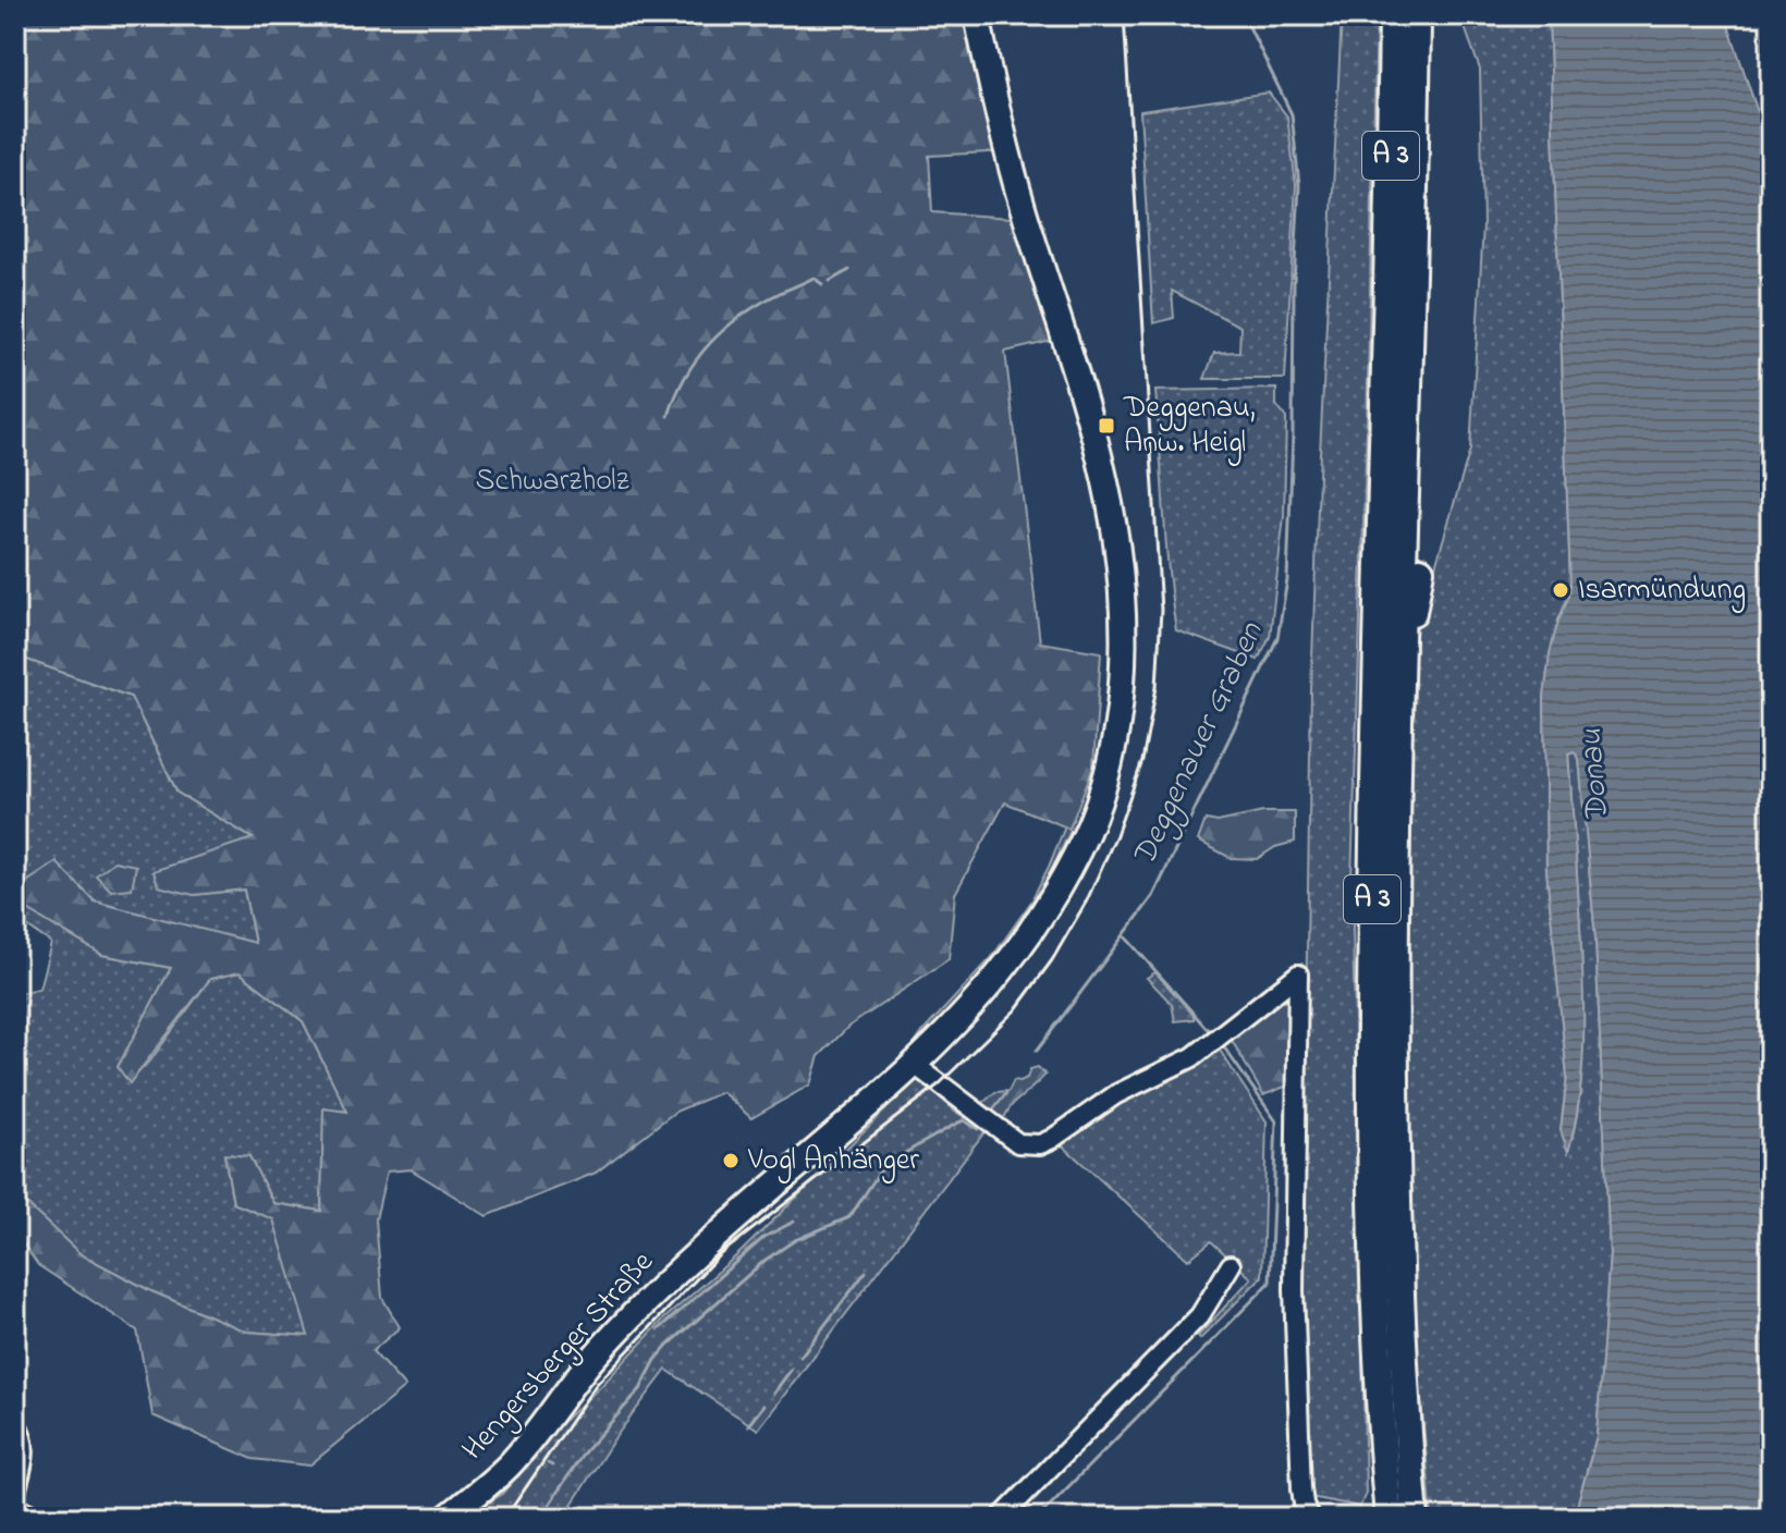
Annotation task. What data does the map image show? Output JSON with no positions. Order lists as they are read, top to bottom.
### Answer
{
  "streets": {
    "highway": ["A 3"],
    "main road": ["Hengersberger Straße"]
  },
  "water": ["Deggenauer Graben", "Donau"],
  "parks": ["Schwarzholz"],
  "places": {
    "transit": ["Deggenau, Anw. Heigl"],
    "other": ["Isarmündung", "Vogl Anhänger"]
  }
}
